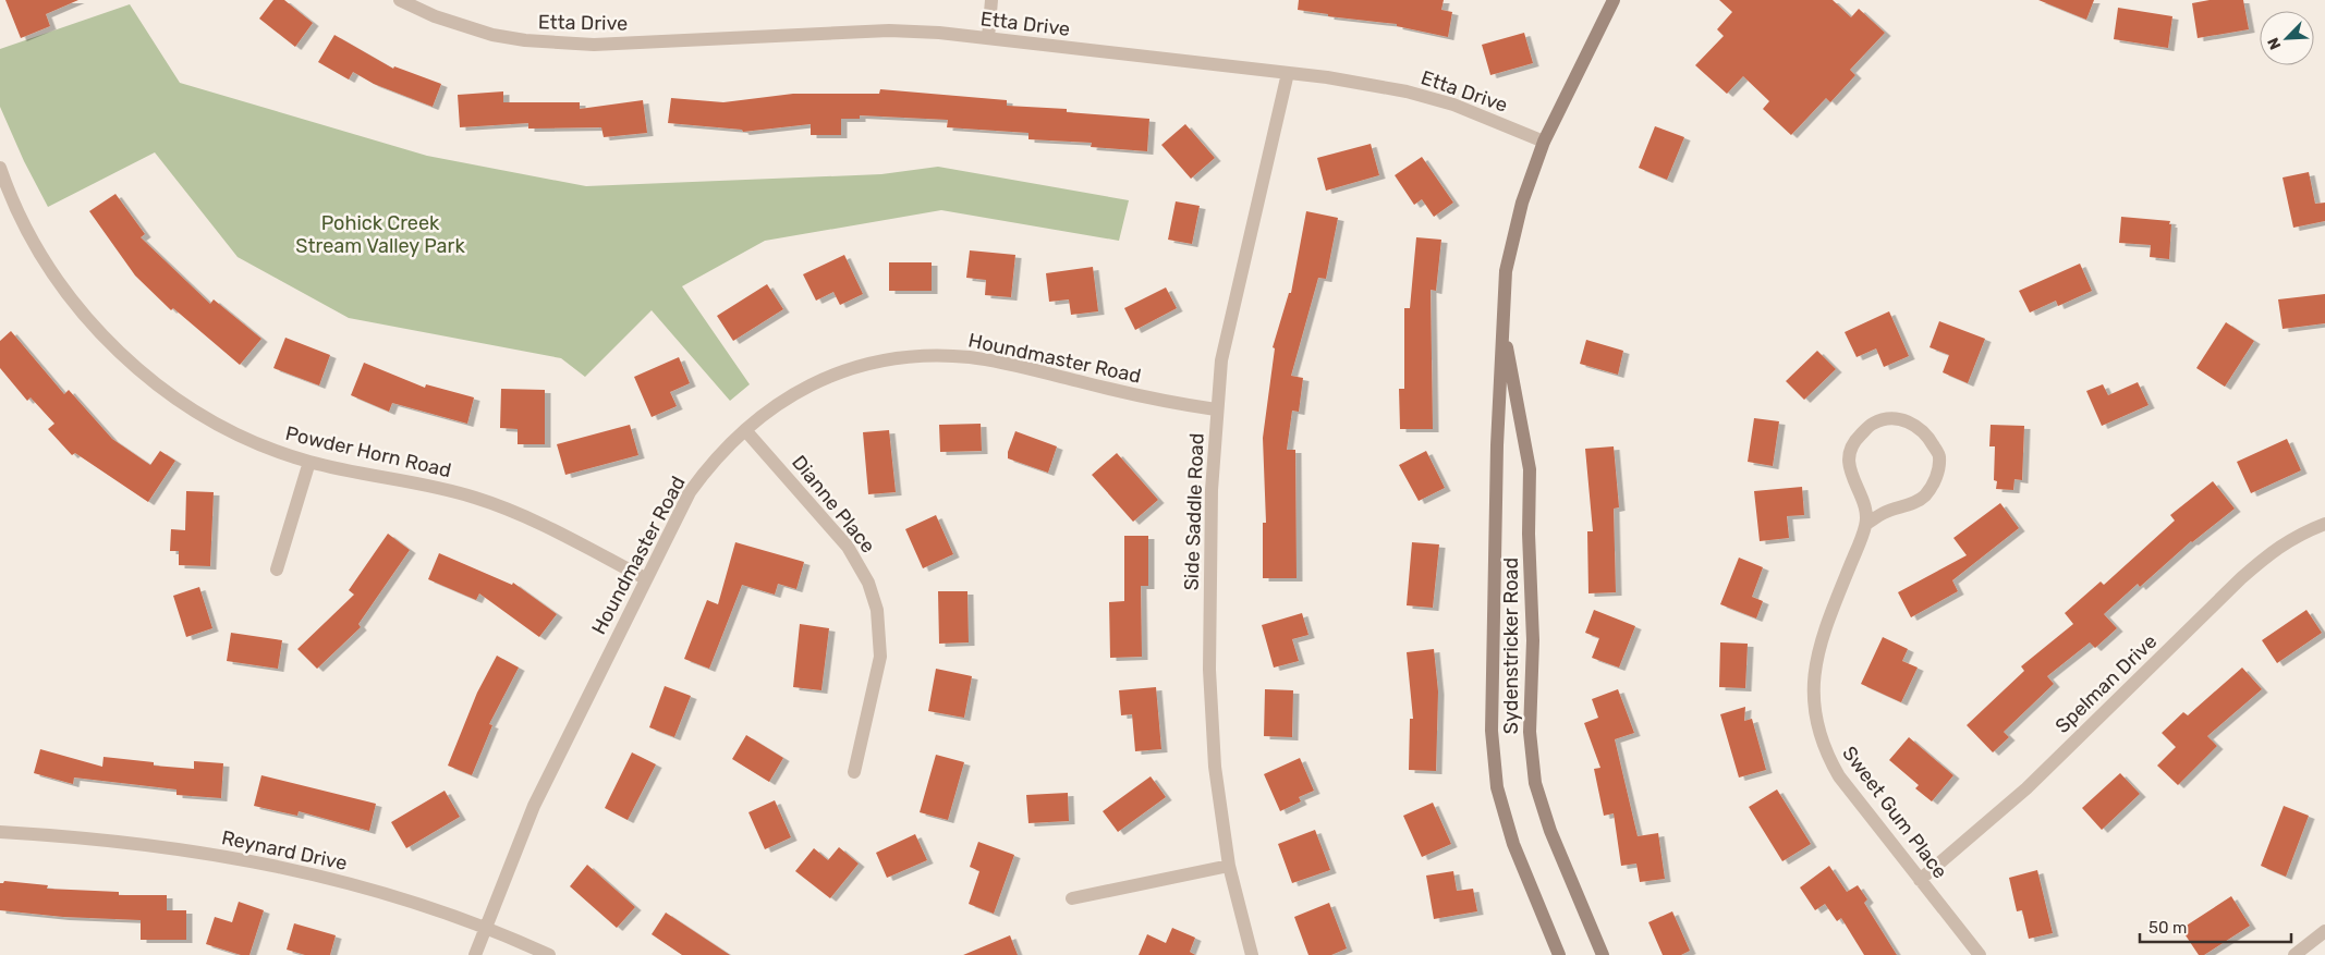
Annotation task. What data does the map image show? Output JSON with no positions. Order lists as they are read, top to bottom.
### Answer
{
  "streets": {
    "main road": ["Sydenstricker Road"],
    "street": [
      "Etta Drive",
      "Houndmaster Road",
      "Powder Horn Road",
      "Dianne Place",
      "Side Saddle Road",
      "Spelman Drive",
      "Sweet Gum Place",
      "Reynard Drive"
    ]
  },
  "crossings": [
    ["Etta Drive", "Side Saddle Road"],
    ["Etta Drive", "Sydenstricker Road"],
    ["Houndmaster Road", "Powder Horn Road"],
    ["Houndmaster Road", "Dianne Place"],
    ["Houndmaster Road", "Side Saddle Road"],
    ["Houndmaster Road", "Reynard Drive"],
    ["Spelman Drive", "Sweet Gum Place"]
  ],
  "parks": ["Pohick Creek Stream Valley Park"],
  "scale_bar": "50 m",
  "north": "bottom left"
}
